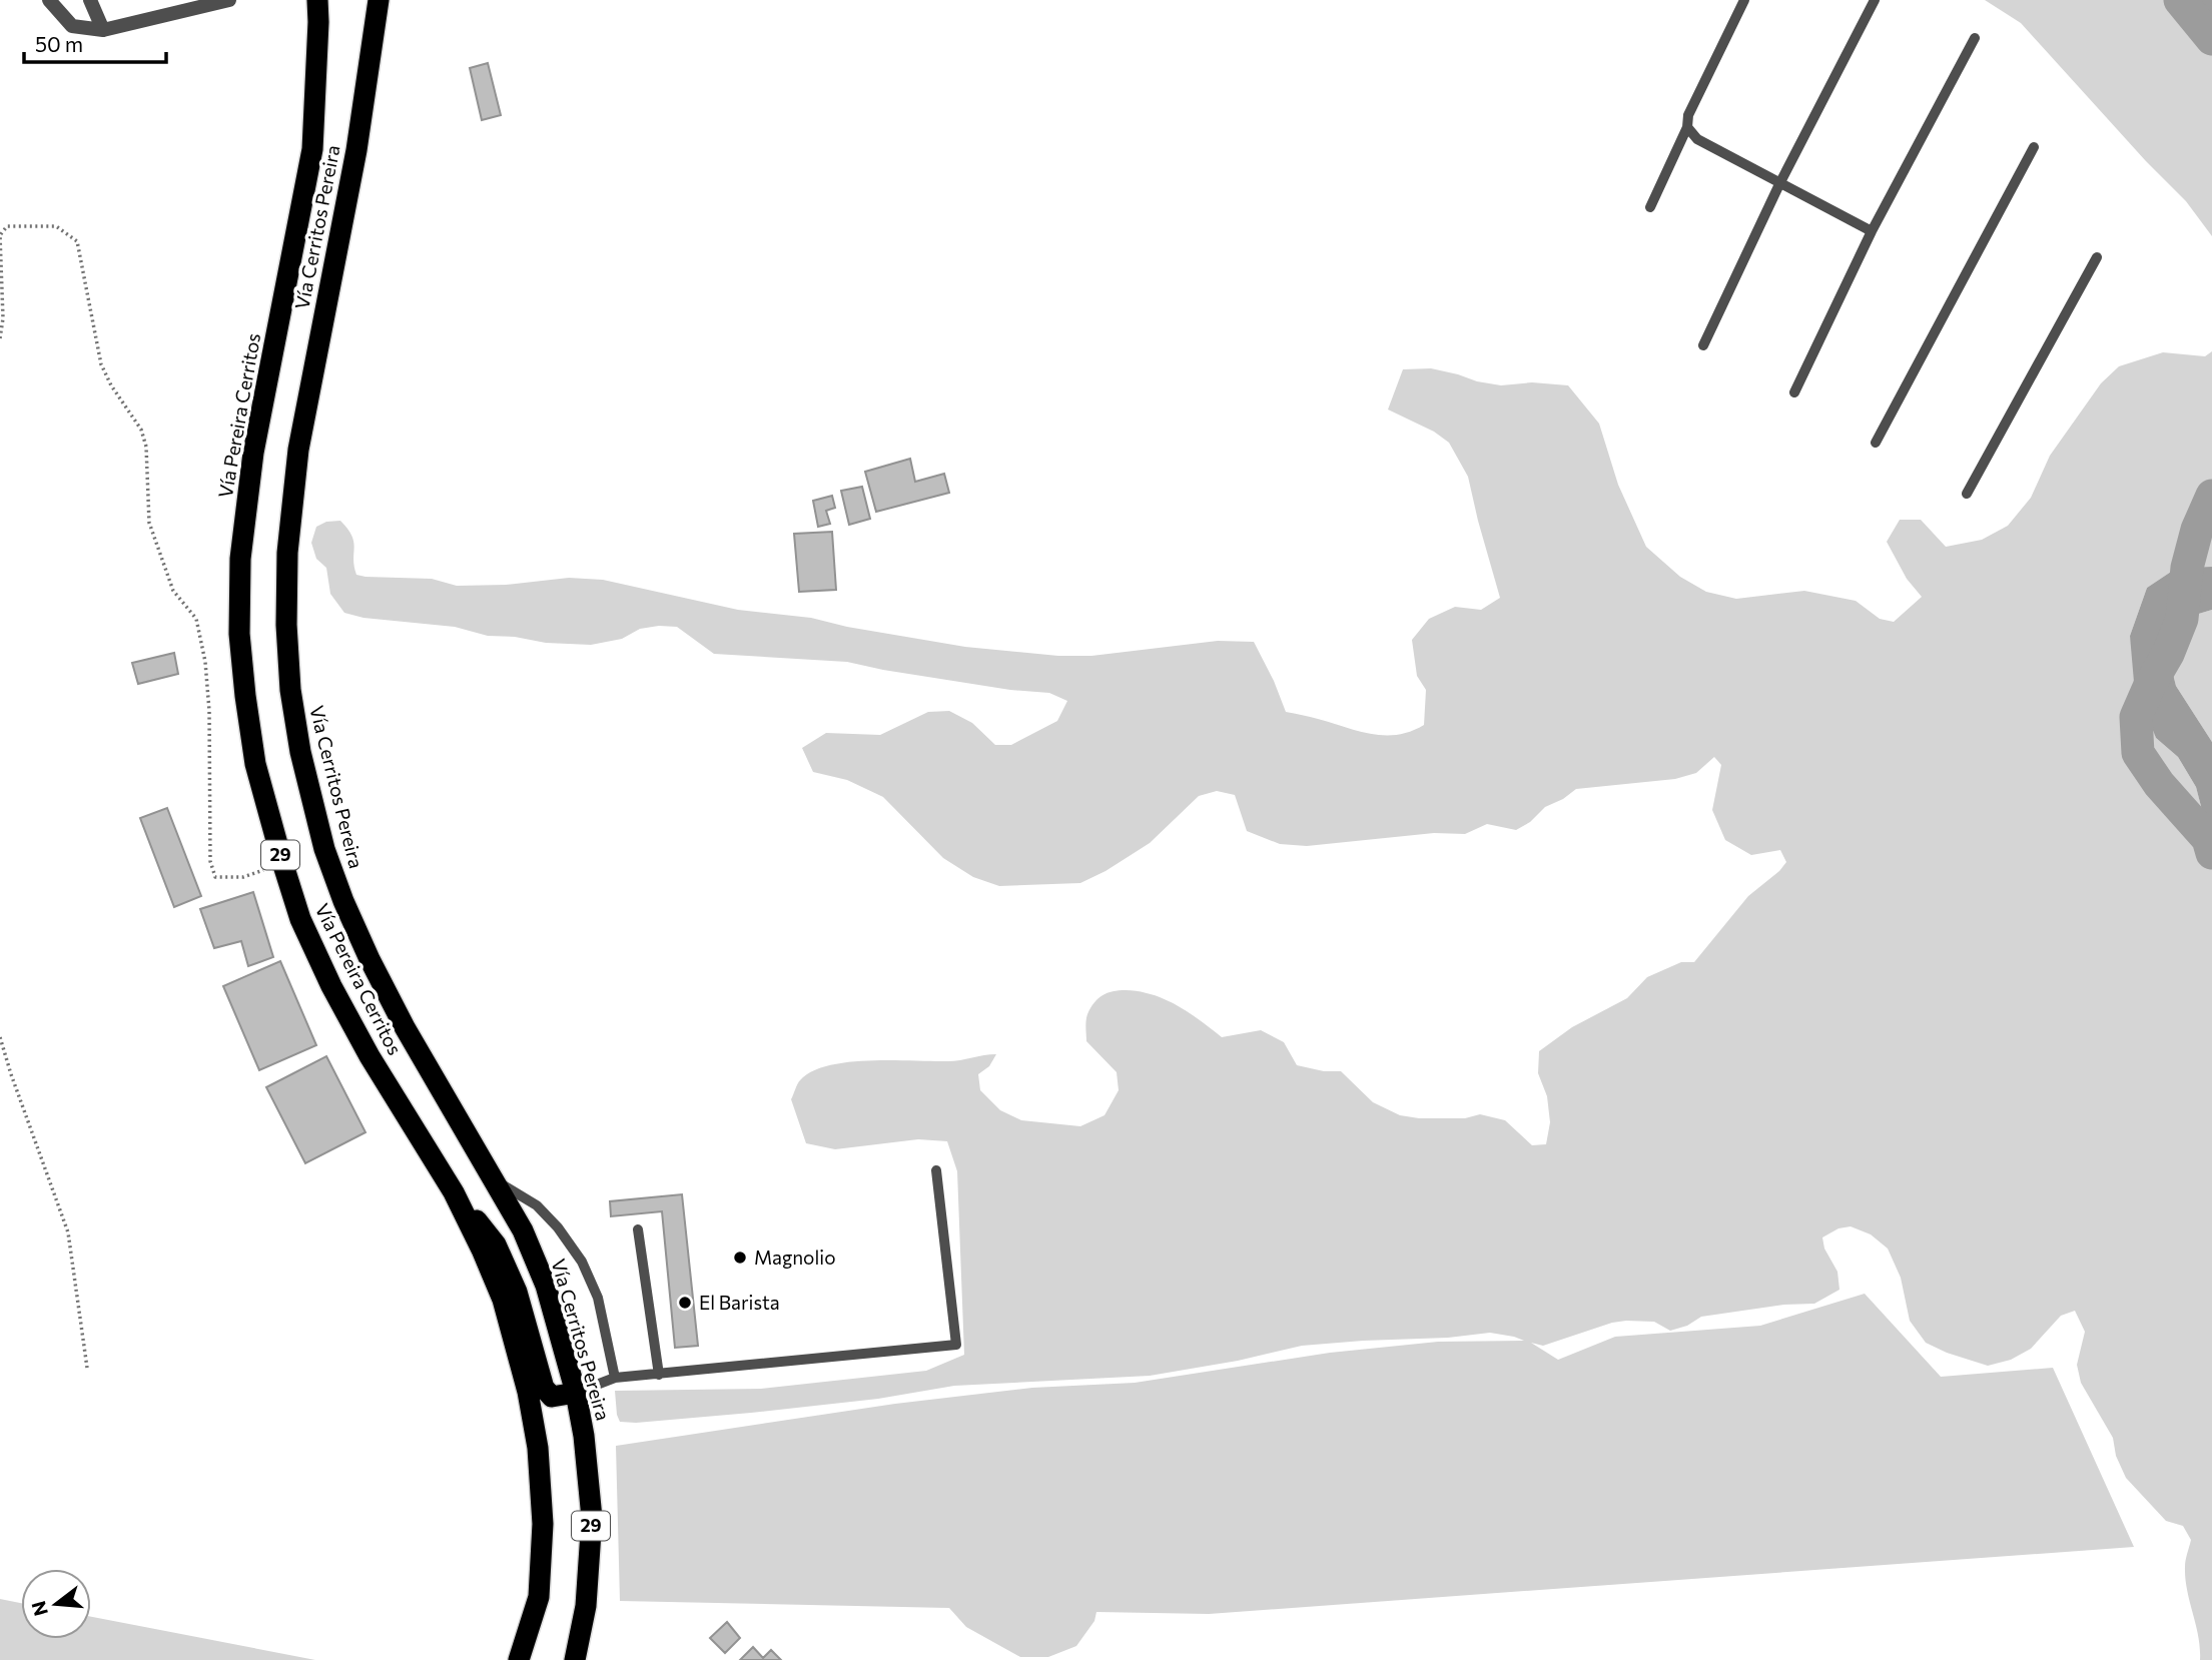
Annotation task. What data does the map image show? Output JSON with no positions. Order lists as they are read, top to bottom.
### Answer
{
  "streets": {
    "highway": ["Vía Cerritos Pereira", "Vía Pereira Cerritos", "29"]
  },
  "places": ["Magnolio", "El Barista"],
  "scale_bar": "50 m",
  "north": "left"
}
